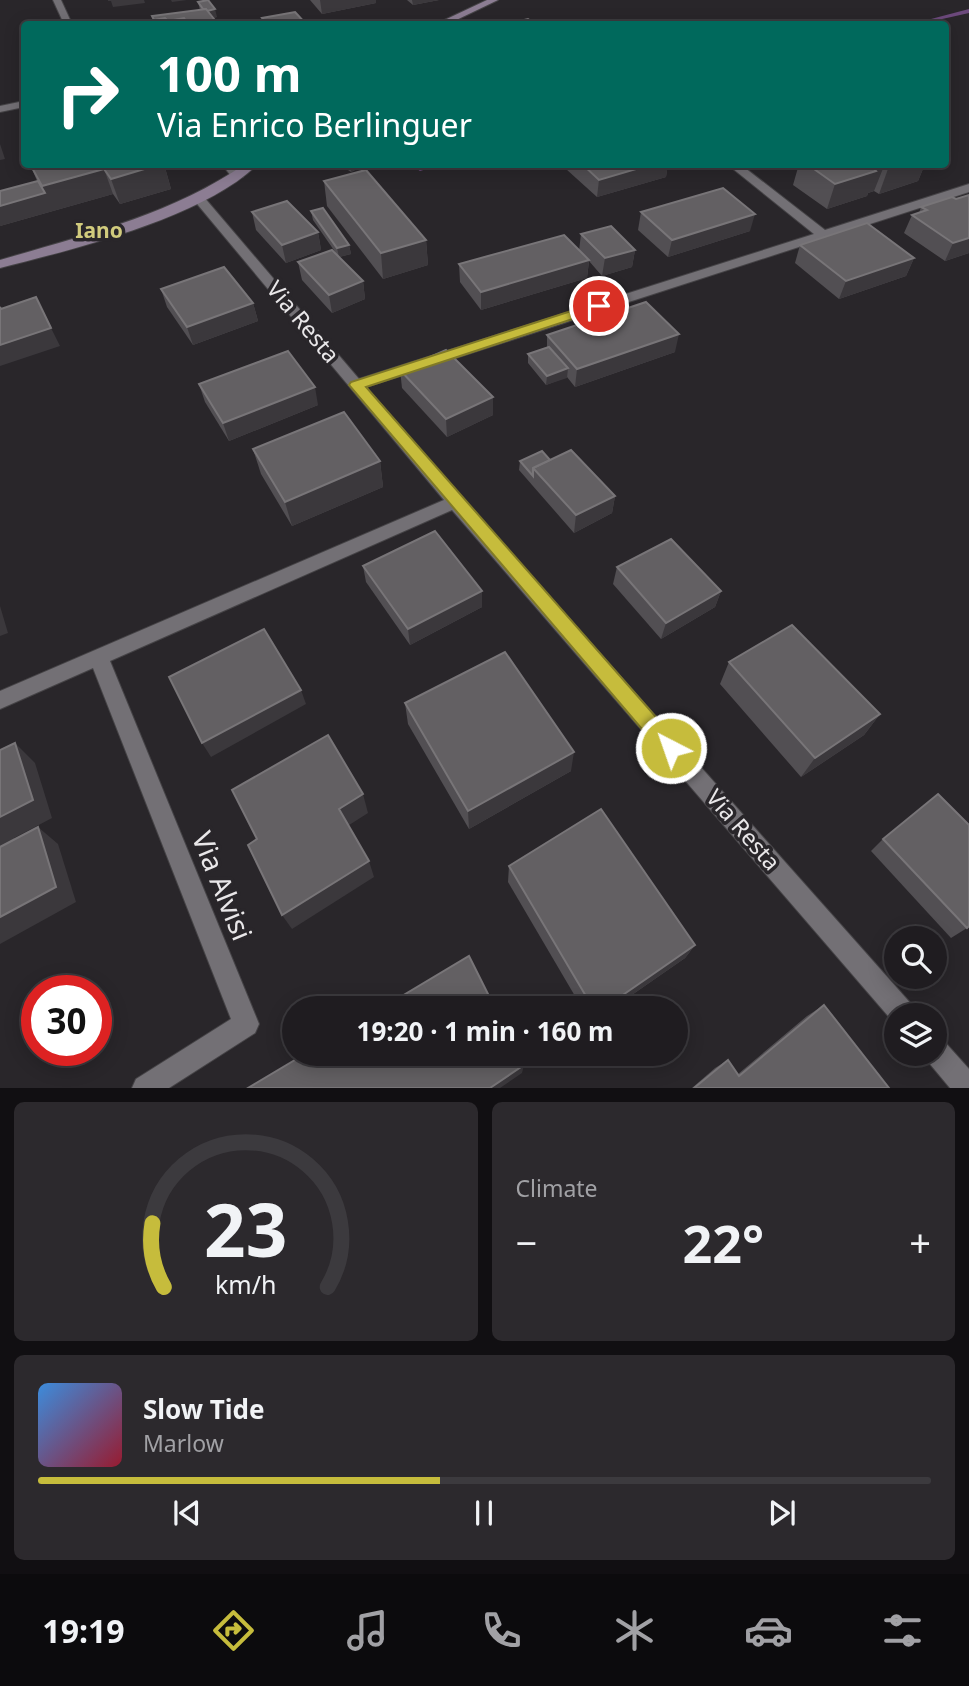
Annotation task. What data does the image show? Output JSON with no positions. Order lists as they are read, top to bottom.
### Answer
{
  "streets": {
    "street": ["Via Resta", "Via Alvisi"]
  },
  "districts": ["Iano"],
  "page": {
    "turn": ["100 m", "Via Enrico Berlinguer"],
    "limit": "30",
    "trip": "19:20 · 1 min · 160 m",
    "tile": "Climate",
    "heat": ["−", "22°", "+"],
    "song": ["Slow Tide", "Marlow"],
    "tabs": "19:19",
    "gauge": ["23", "km/h"]
  }
}
